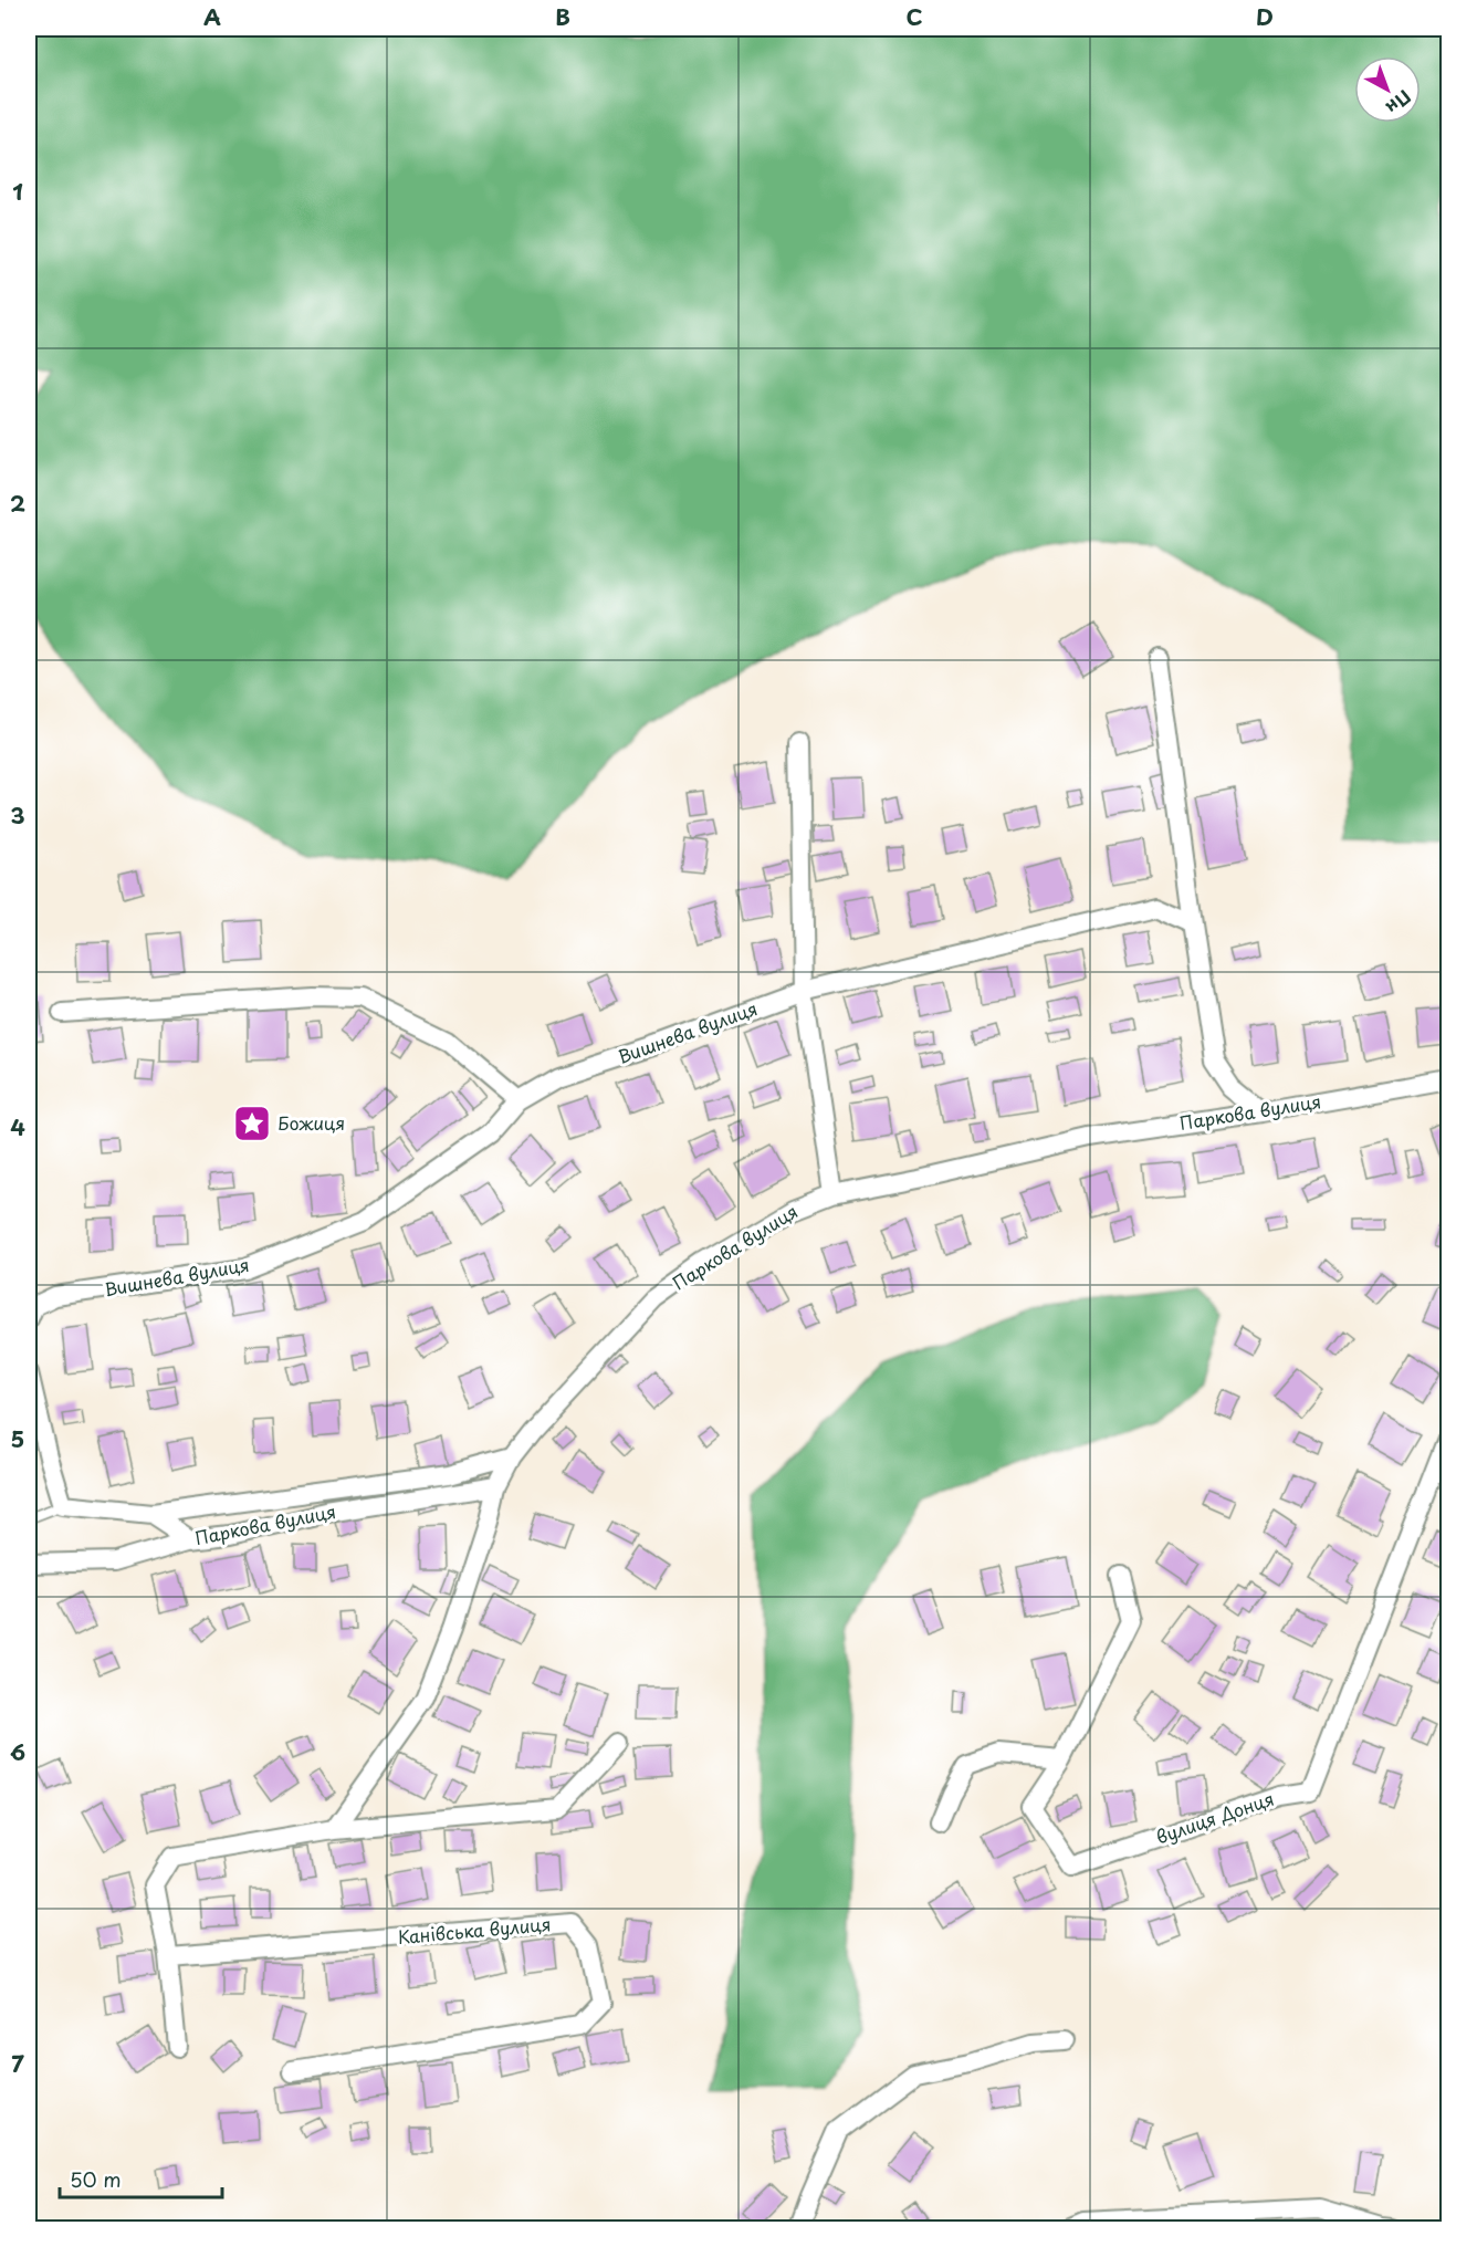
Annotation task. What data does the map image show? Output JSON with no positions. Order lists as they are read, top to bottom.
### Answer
{
  "streets": {
    "street": [
      "Вишнева вулиця",
      "Паркова вулиця",
      "вулиця Донця",
      "Канівська вулиця"
    ]
  },
  "places": {
    "place": ["Божиця"]
  },
  "scale_bar": "50 m",
  "north": "bottom right",
  "grid": {
    "columns": [
      "A",
      "B",
      "C",
      "D"
    ],
    "rows": [
      "1",
      "2",
      "3",
      "4",
      "5",
      "6",
      "7"
    ]
  }
}
